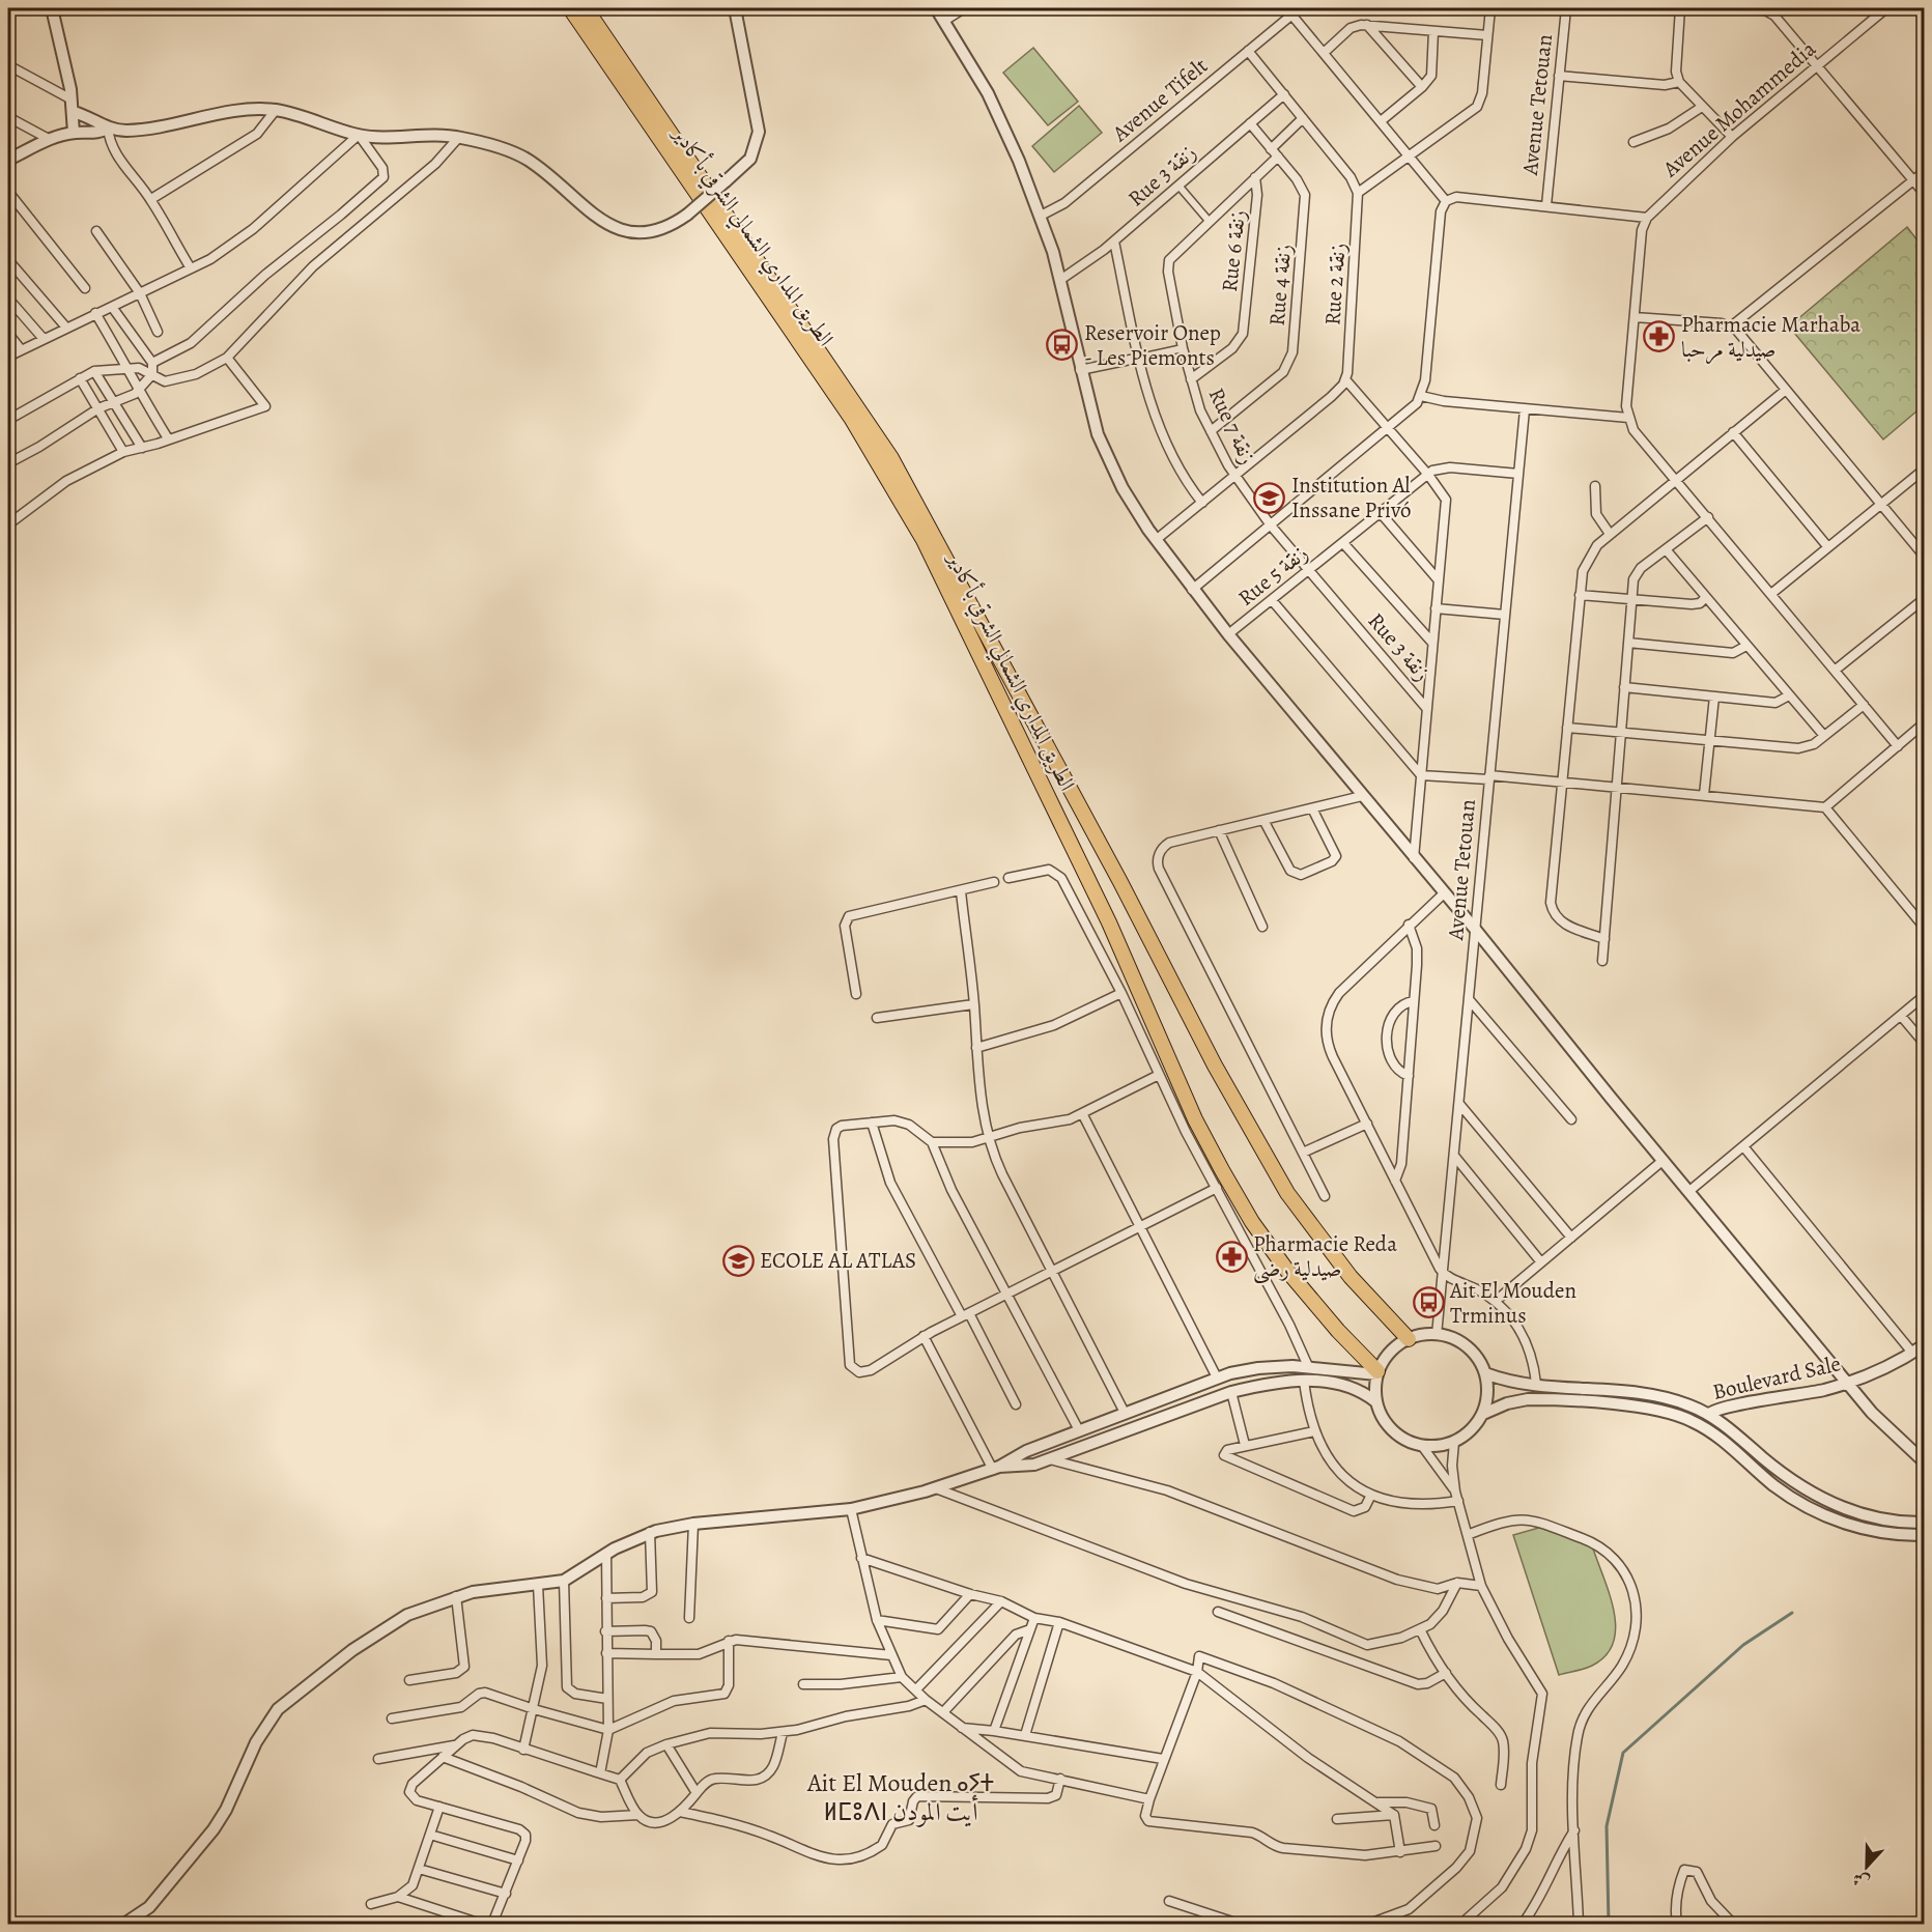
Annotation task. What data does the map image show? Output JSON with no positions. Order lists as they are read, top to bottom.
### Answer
{
  "streets": {
    "highway": ["الطريق المداري الشمالي الشرقي بأكادير"],
    "street": [
      "Avenue Tifelt",
      "Avenue Tetouan",
      "Avenue Mohammedia",
      "Rue 3 زنقة",
      "Rue 6 زنقة",
      "Rue 2 زنقة",
      "Rue 4 زنقة",
      "Rue 7 زنقة",
      "Rue 5 زنقة",
      "Boulevard Sale"
    ]
  },
  "crossings": [
    ["Avenue Tetouan", "الطريق المداري الشمالي الشرقي بأكادير"],
    ["Avenue Tetouan", "Boulevard Sale"],
    ["Rue 3 زنقة", "Rue 4 زنقة"],
    ["Rue 3 زنقة", "Rue 7 زنقة"],
    ["Rue 3 زنقة", "Rue 5 زنقة"],
    ["الطريق المداري الشمالي الشرقي بأكادير", "Boulevard Sale"],
    ["Rue 6 زنقة", "Rue 7 زنقة"],
    ["Rue 4 زنقة", "Rue 7 زنقة"]
  ],
  "districts": ["Ait El Mouden ⴰⵢⵜ ⵍⵎⵓⴷⵏ أيت المودن"],
  "places": {
    "pharmacy": ["Pharmacie Marhaba صيدلية مرحبا", "Pharmacie Reda صيدلية رضى"],
    "bus stop": ["Reservoir Onep - Les Piemonts", "Ait El Mouden Trminus"],
    "school or university": ["Institution Al Inssane Privó", "ECOLE AL ATLAS"]
  },
  "north": "bottom"
}
